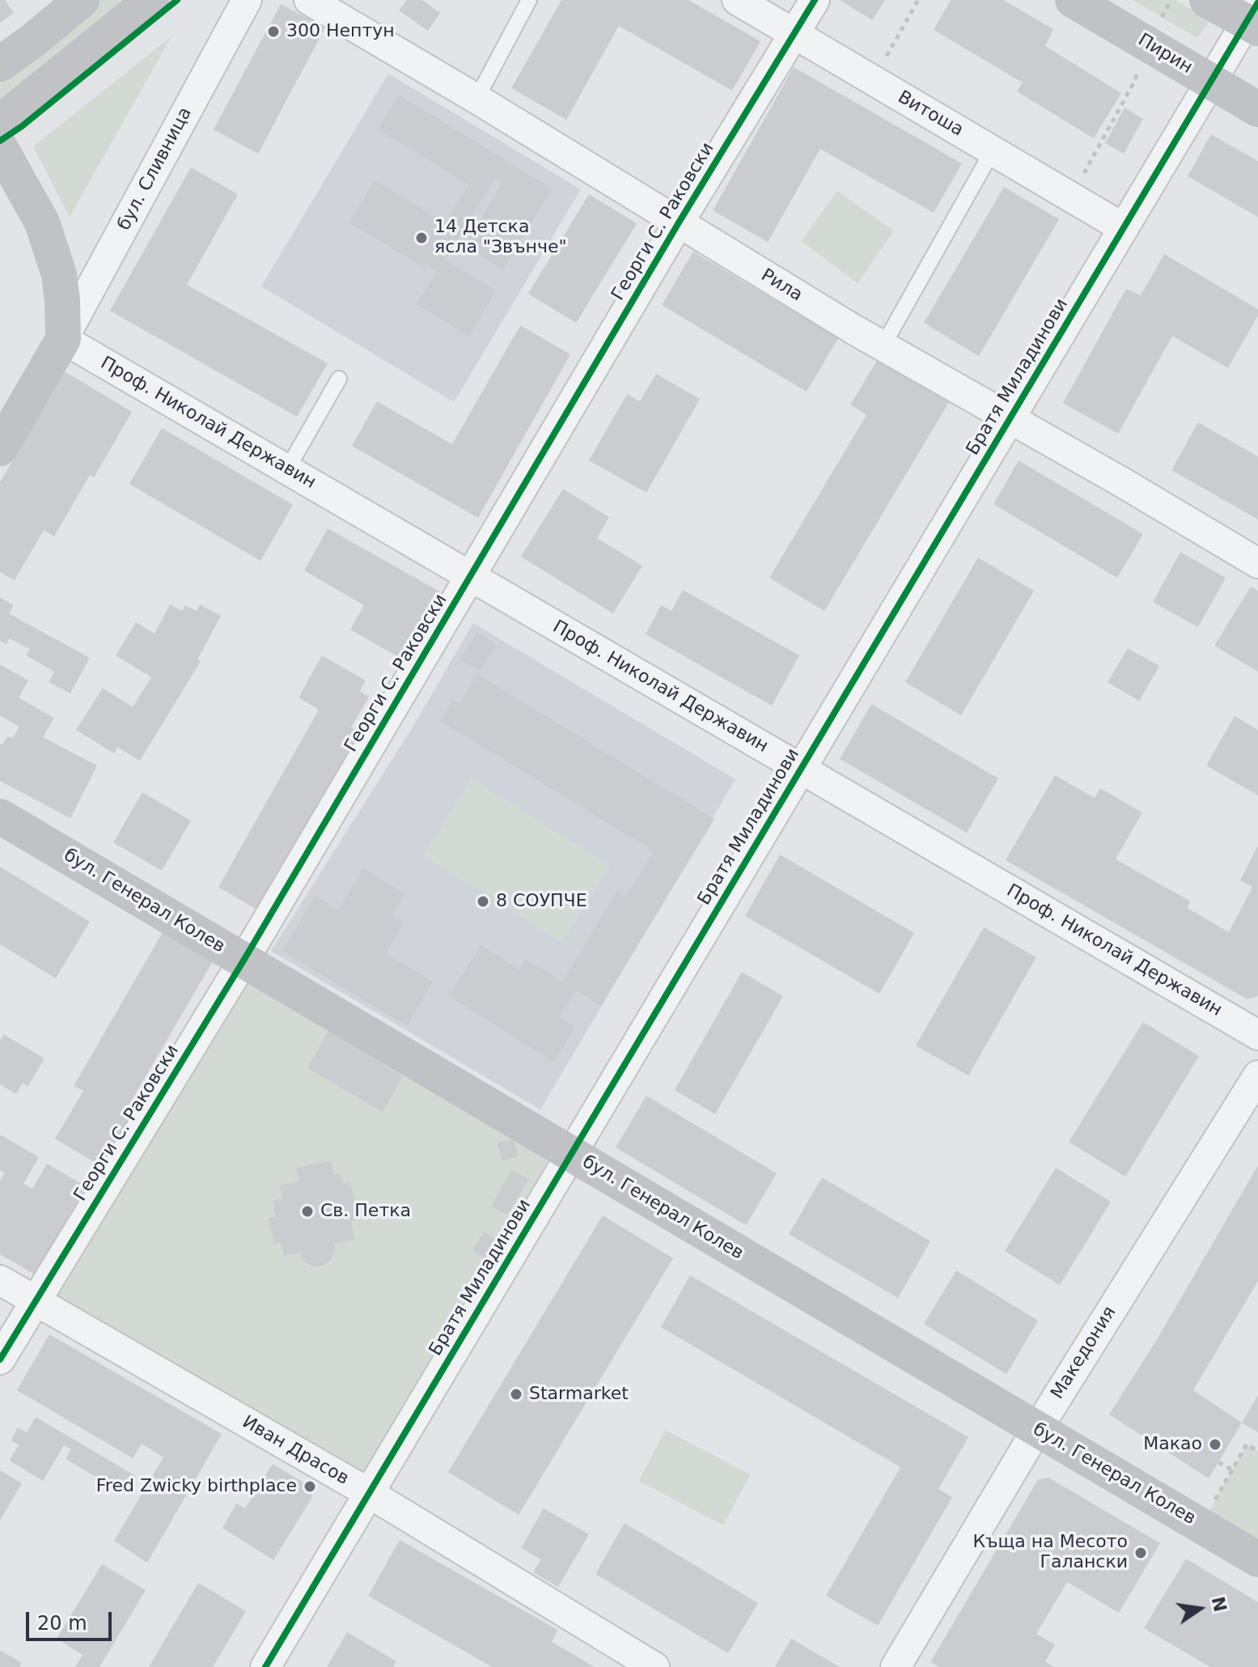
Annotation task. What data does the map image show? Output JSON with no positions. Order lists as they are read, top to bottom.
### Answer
{
  "streets": {
    "street": [
      "Пирин",
      "Витоша",
      "бул. Сливница",
      "Георги С. Раковски",
      "Рила",
      "Братя Миладинови",
      "Проф. Николай Державин",
      "бул. Генерал Колев",
      "Македония",
      "Иван Драсов"
    ]
  },
  "crossings": [
    ["Пирин", "Братя Миладинови"],
    ["Витоша", "Георги С. Раковски"],
    ["Витоша", "Братя Миладинови"],
    ["бул. Сливница", "Проф. Николай Державин"],
    ["Георги С. Раковски", "Рила"],
    ["Георги С. Раковски", "Проф. Николай Державин"],
    ["Георги С. Раковски", "бул. Генерал Колев"],
    ["Георги С. Раковски", "Иван Драсов"],
    ["Рила", "Братя Миладинови"],
    ["Братя Миладинови", "Проф. Николай Державин"],
    ["Братя Миладинови", "бул. Генерал Колев"],
    ["Братя Миладинови", "Иван Драсов"],
    ["бул. Генерал Колев", "Македония"]
  ],
  "places": [
    "300 Нептун",
    "14 Детска ясла \"Звънче\"",
    "8 СОУПЧЕ",
    "Св. Петка",
    "Starmarket",
    "Макао",
    "Fred Zwicky birthplace",
    "Къща на Месото Галански"
  ],
  "scale_bar": "20 m",
  "north": "right"
}
